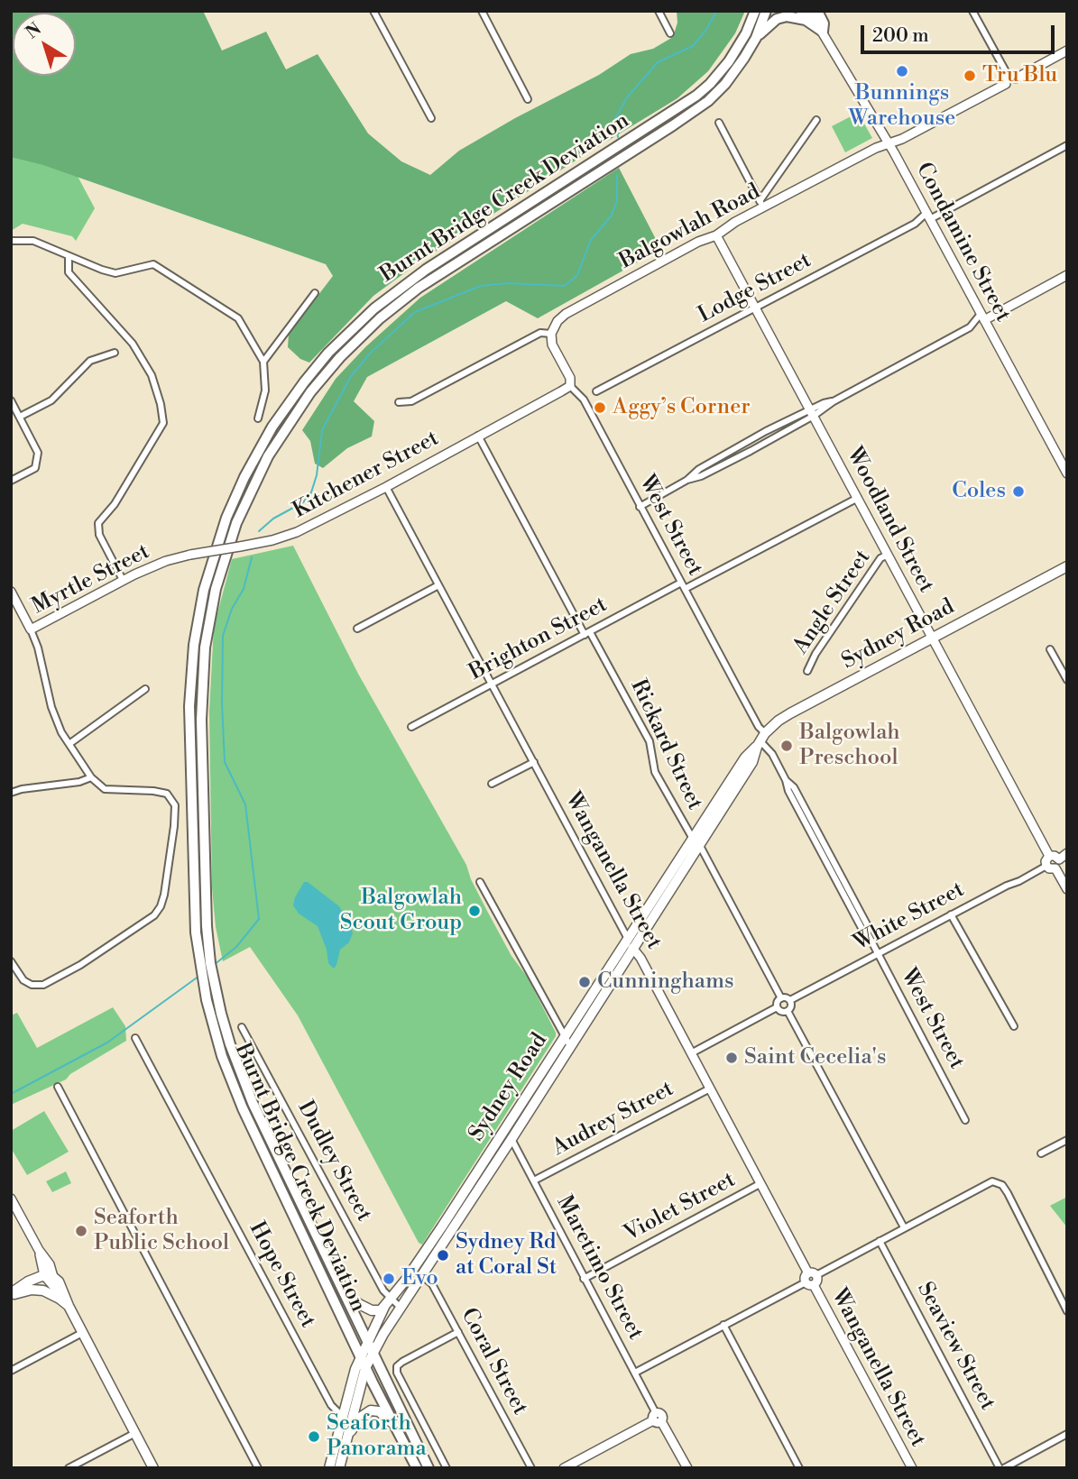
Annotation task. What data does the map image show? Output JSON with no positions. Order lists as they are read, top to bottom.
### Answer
{
  "streets": {
    "highway": ["Burnt Bridge Creek Deviation"],
    "main road": ["Sydney Road"],
    "street": [
      "Balgowlah Road",
      "Condamine Street",
      "Lodge Street",
      "Kitchener Street",
      "Woodland Street",
      "West Street",
      "Myrtle Street",
      "Angle Street",
      "Brighton Street",
      "Rickard Street",
      "Wanganella Street",
      "White Street",
      "Audrey Street",
      "Dudley Street",
      "Violet Street",
      "Maretimo Street",
      "Hope Street",
      "Seaview Street",
      "Coral Street"
    ]
  },
  "crossings": [
    ["Burnt Bridge Creek Deviation", "Sydney Road"],
    ["Balgowlah Road", "Condamine Street"],
    ["Balgowlah Road", "Woodland Street"],
    ["Balgowlah Road", "West Street"],
    ["Condamine Street", "Lodge Street"],
    ["Lodge Street", "Woodland Street"],
    ["Kitchener Street", "West Street"],
    ["Kitchener Street", "Myrtle Street"],
    ["Kitchener Street", "Rickard Street"],
    ["Kitchener Street", "Wanganella Street"],
    ["Woodland Street", "Angle Street"],
    ["Woodland Street", "Sydney Road"],
    ["Woodland Street", "Brighton Street"],
    ["Woodland Street", "White Street"],
    ["West Street", "Sydney Road"],
    ["West Street", "Brighton Street"],
    ["West Street", "White Street"],
    ["Sydney Road", "Rickard Street"],
    ["Sydney Road", "Wanganella Street"],
    ["Sydney Road", "Dudley Street"],
    ["Sydney Road", "Maretimo Street"],
    ["Sydney Road", "Hope Street"],
    ["Sydney Road", "Coral Street"],
    ["Brighton Street", "Rickard Street"],
    ["Brighton Street", "Wanganella Street"],
    ["Wanganella Street", "Audrey Street"],
    ["Wanganella Street", "Violet Street"],
    ["Audrey Street", "Maretimo Street"],
    ["Violet Street", "Maretimo Street"]
  ],
  "places": [
    "Bunnings Warehouse",
    "Tru Blu",
    "Aggy’s Corner",
    "Coles",
    "Balgowlah Preschool",
    "Balgowlah Scout Group",
    "Cunninghams",
    "Saint Cecelia's",
    "Seaforth Public School",
    "Sydney Rd at Coral St",
    "Evo",
    "Seaforth Panorama"
  ],
  "scale_bar": "200 m",
  "north": "top left"
}
